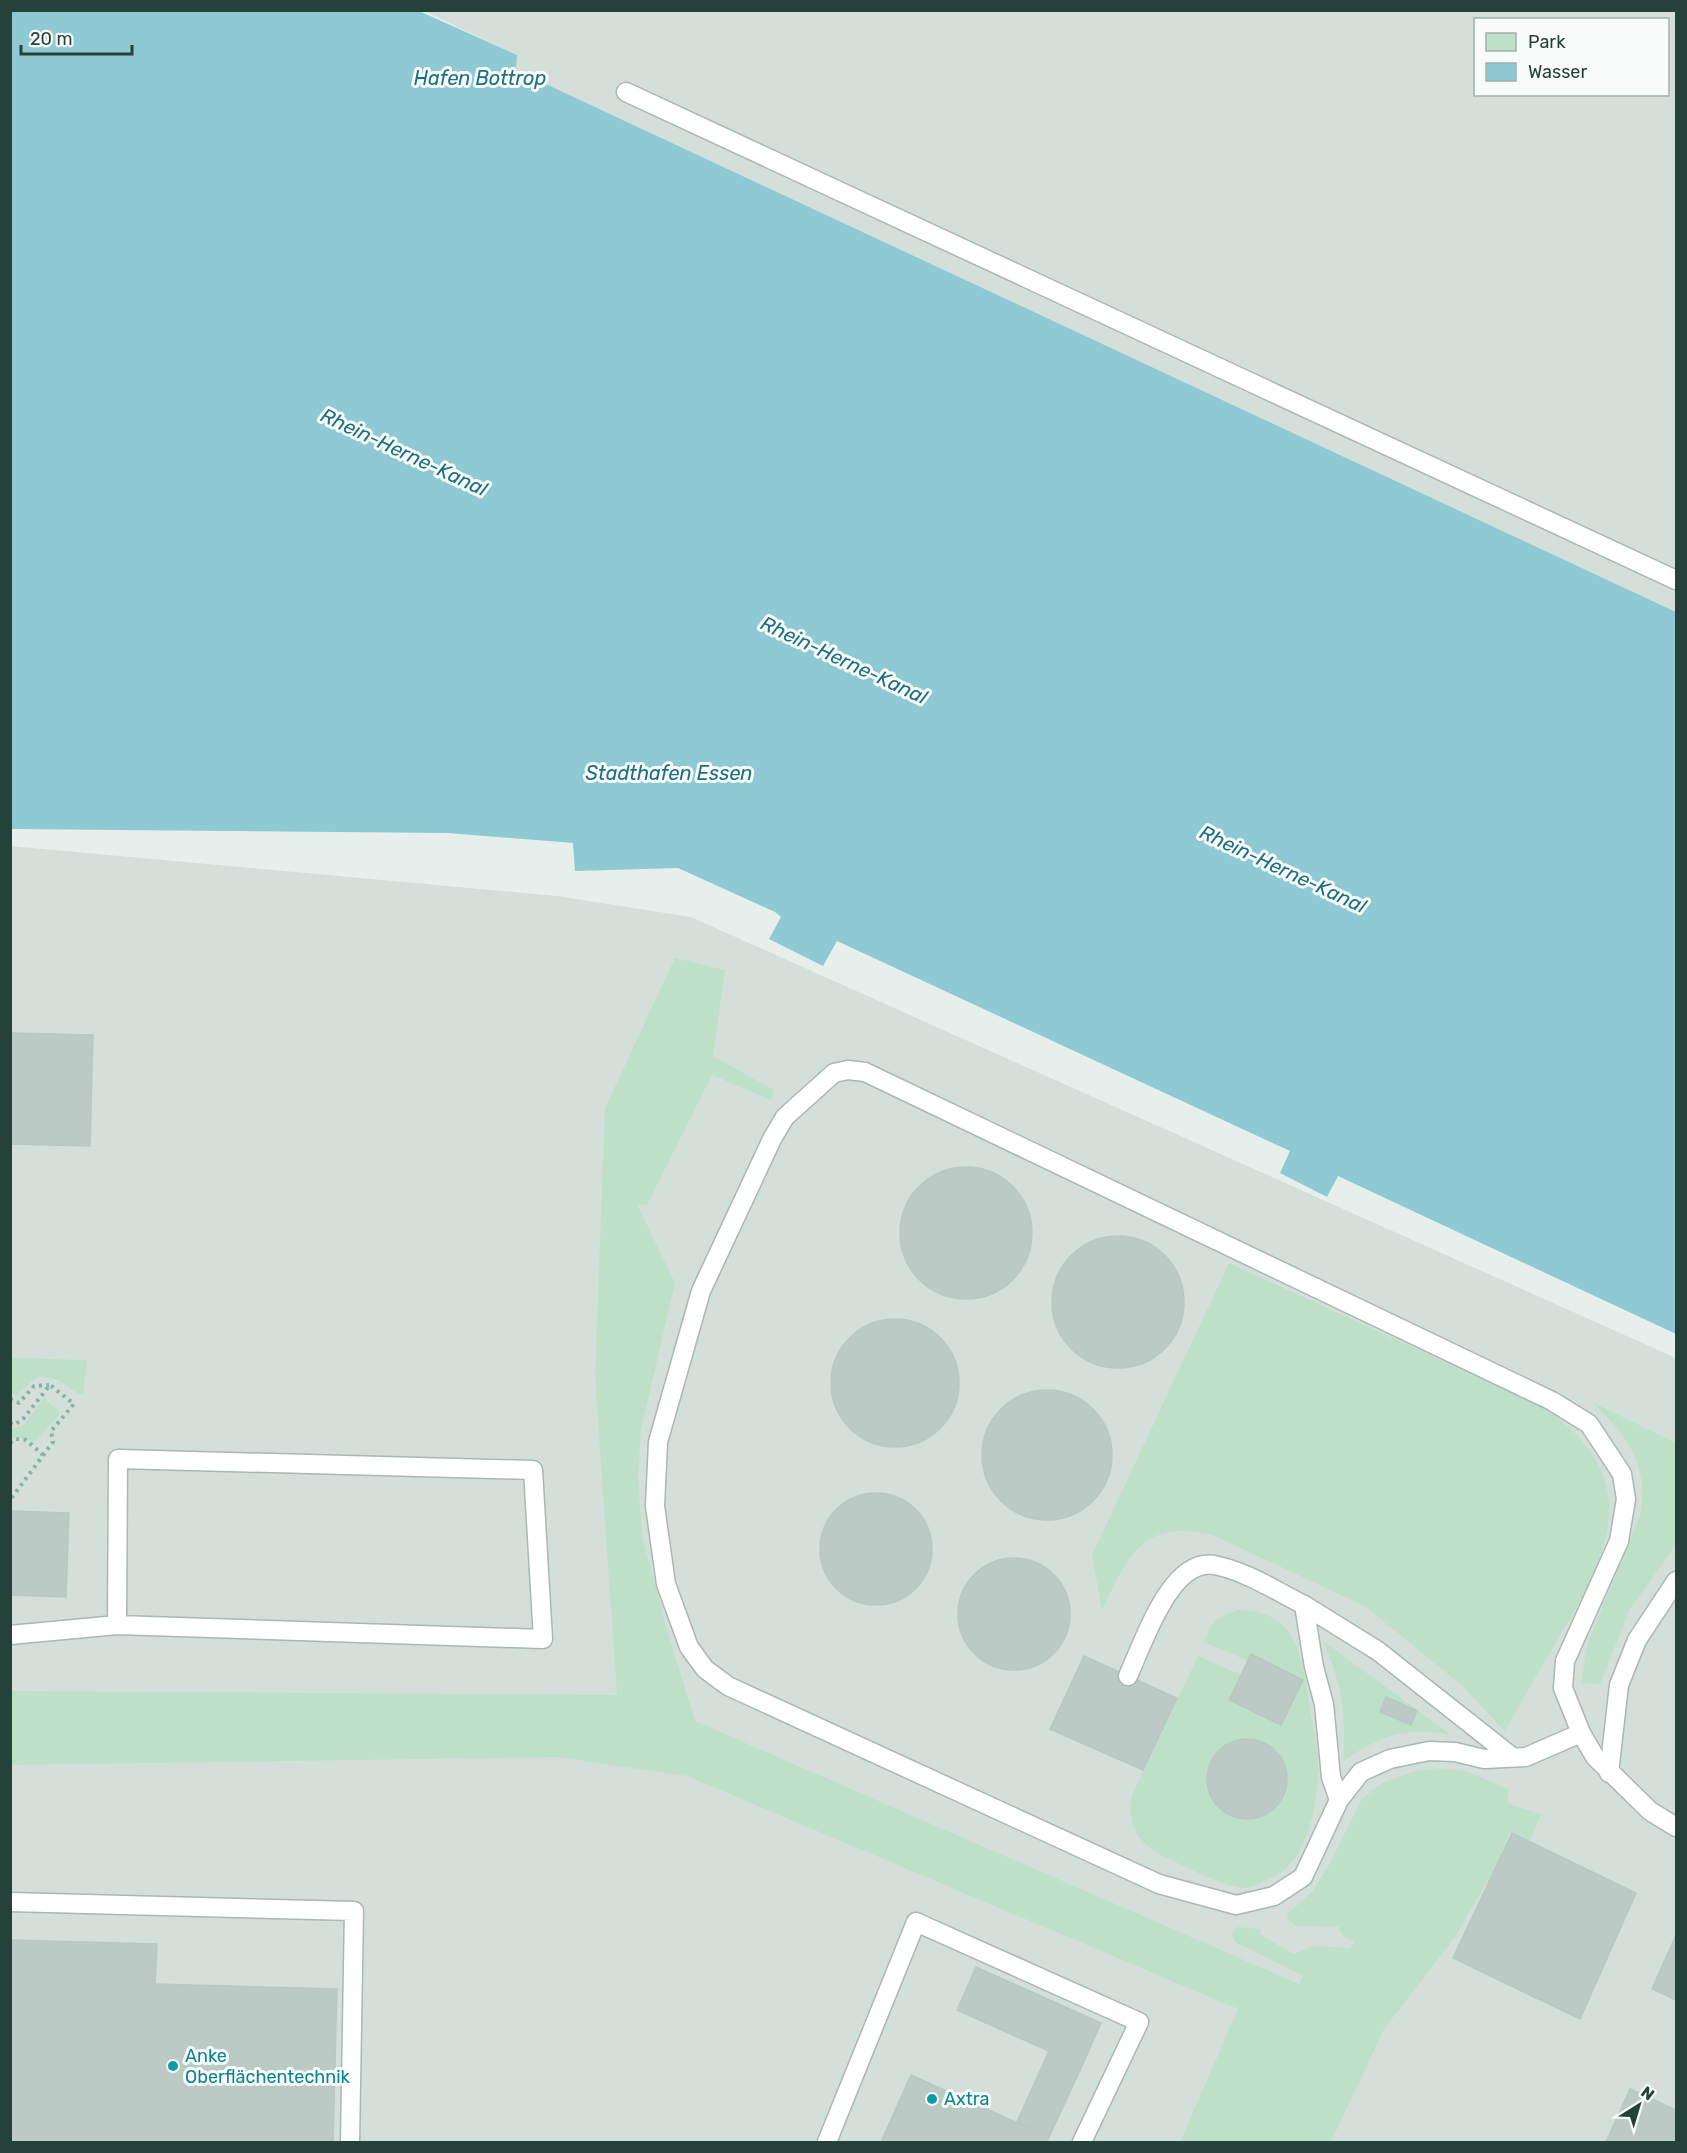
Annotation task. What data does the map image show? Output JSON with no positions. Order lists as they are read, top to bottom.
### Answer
{
  "water": ["Hafen Bottrop", "Rhein-Herne-Kanal", "Stadthafen Essen"],
  "places": ["Anke Oberflächentechnik", "Axtra"],
  "legend": ["Park", "Wasser"],
  "scale_bar": "20 m",
  "north": "top right"
}
